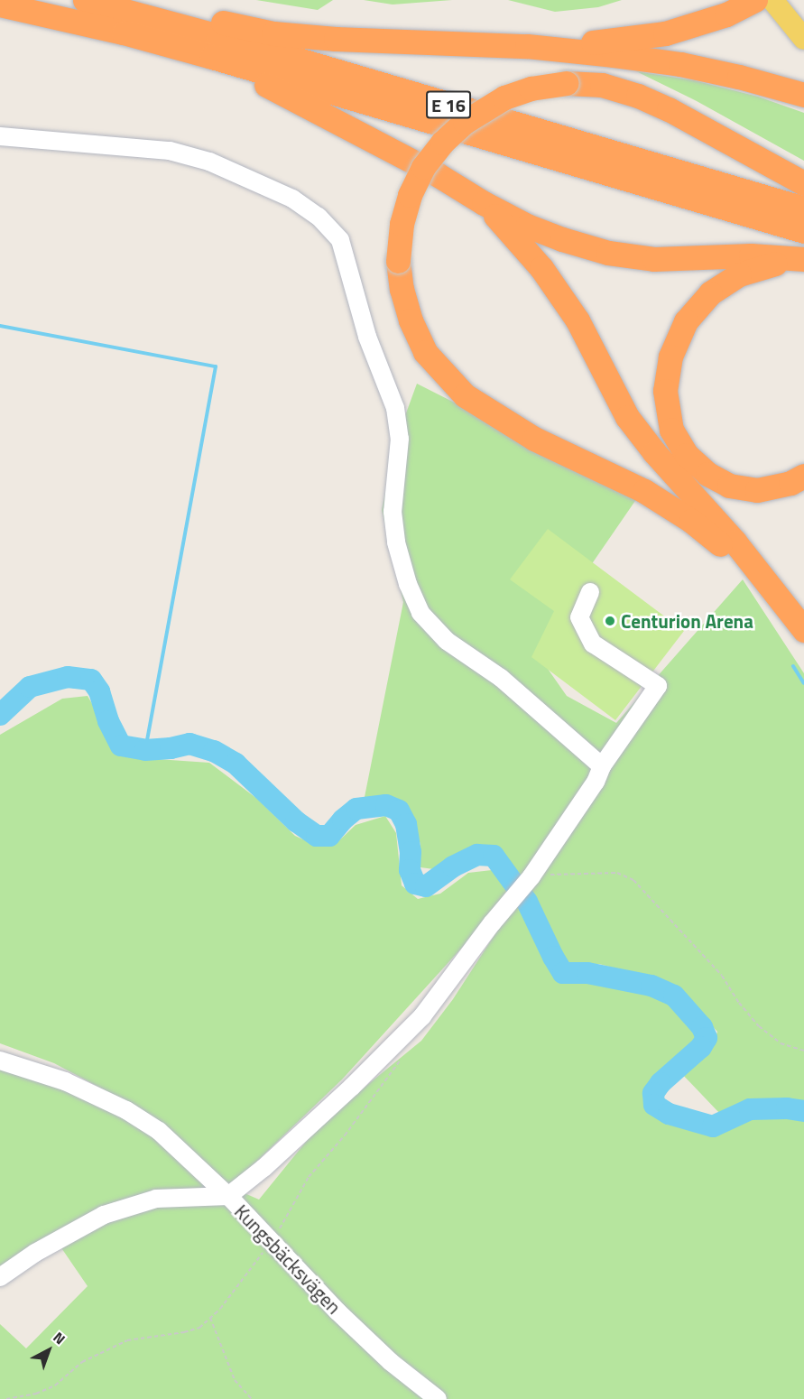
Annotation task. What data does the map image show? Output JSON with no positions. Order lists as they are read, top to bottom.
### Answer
{
  "streets": {
    "highway": ["E 16"],
    "street": ["Kungsbäcksvägen"]
  },
  "places": ["Centurion Arena"],
  "north": "top right"
}
